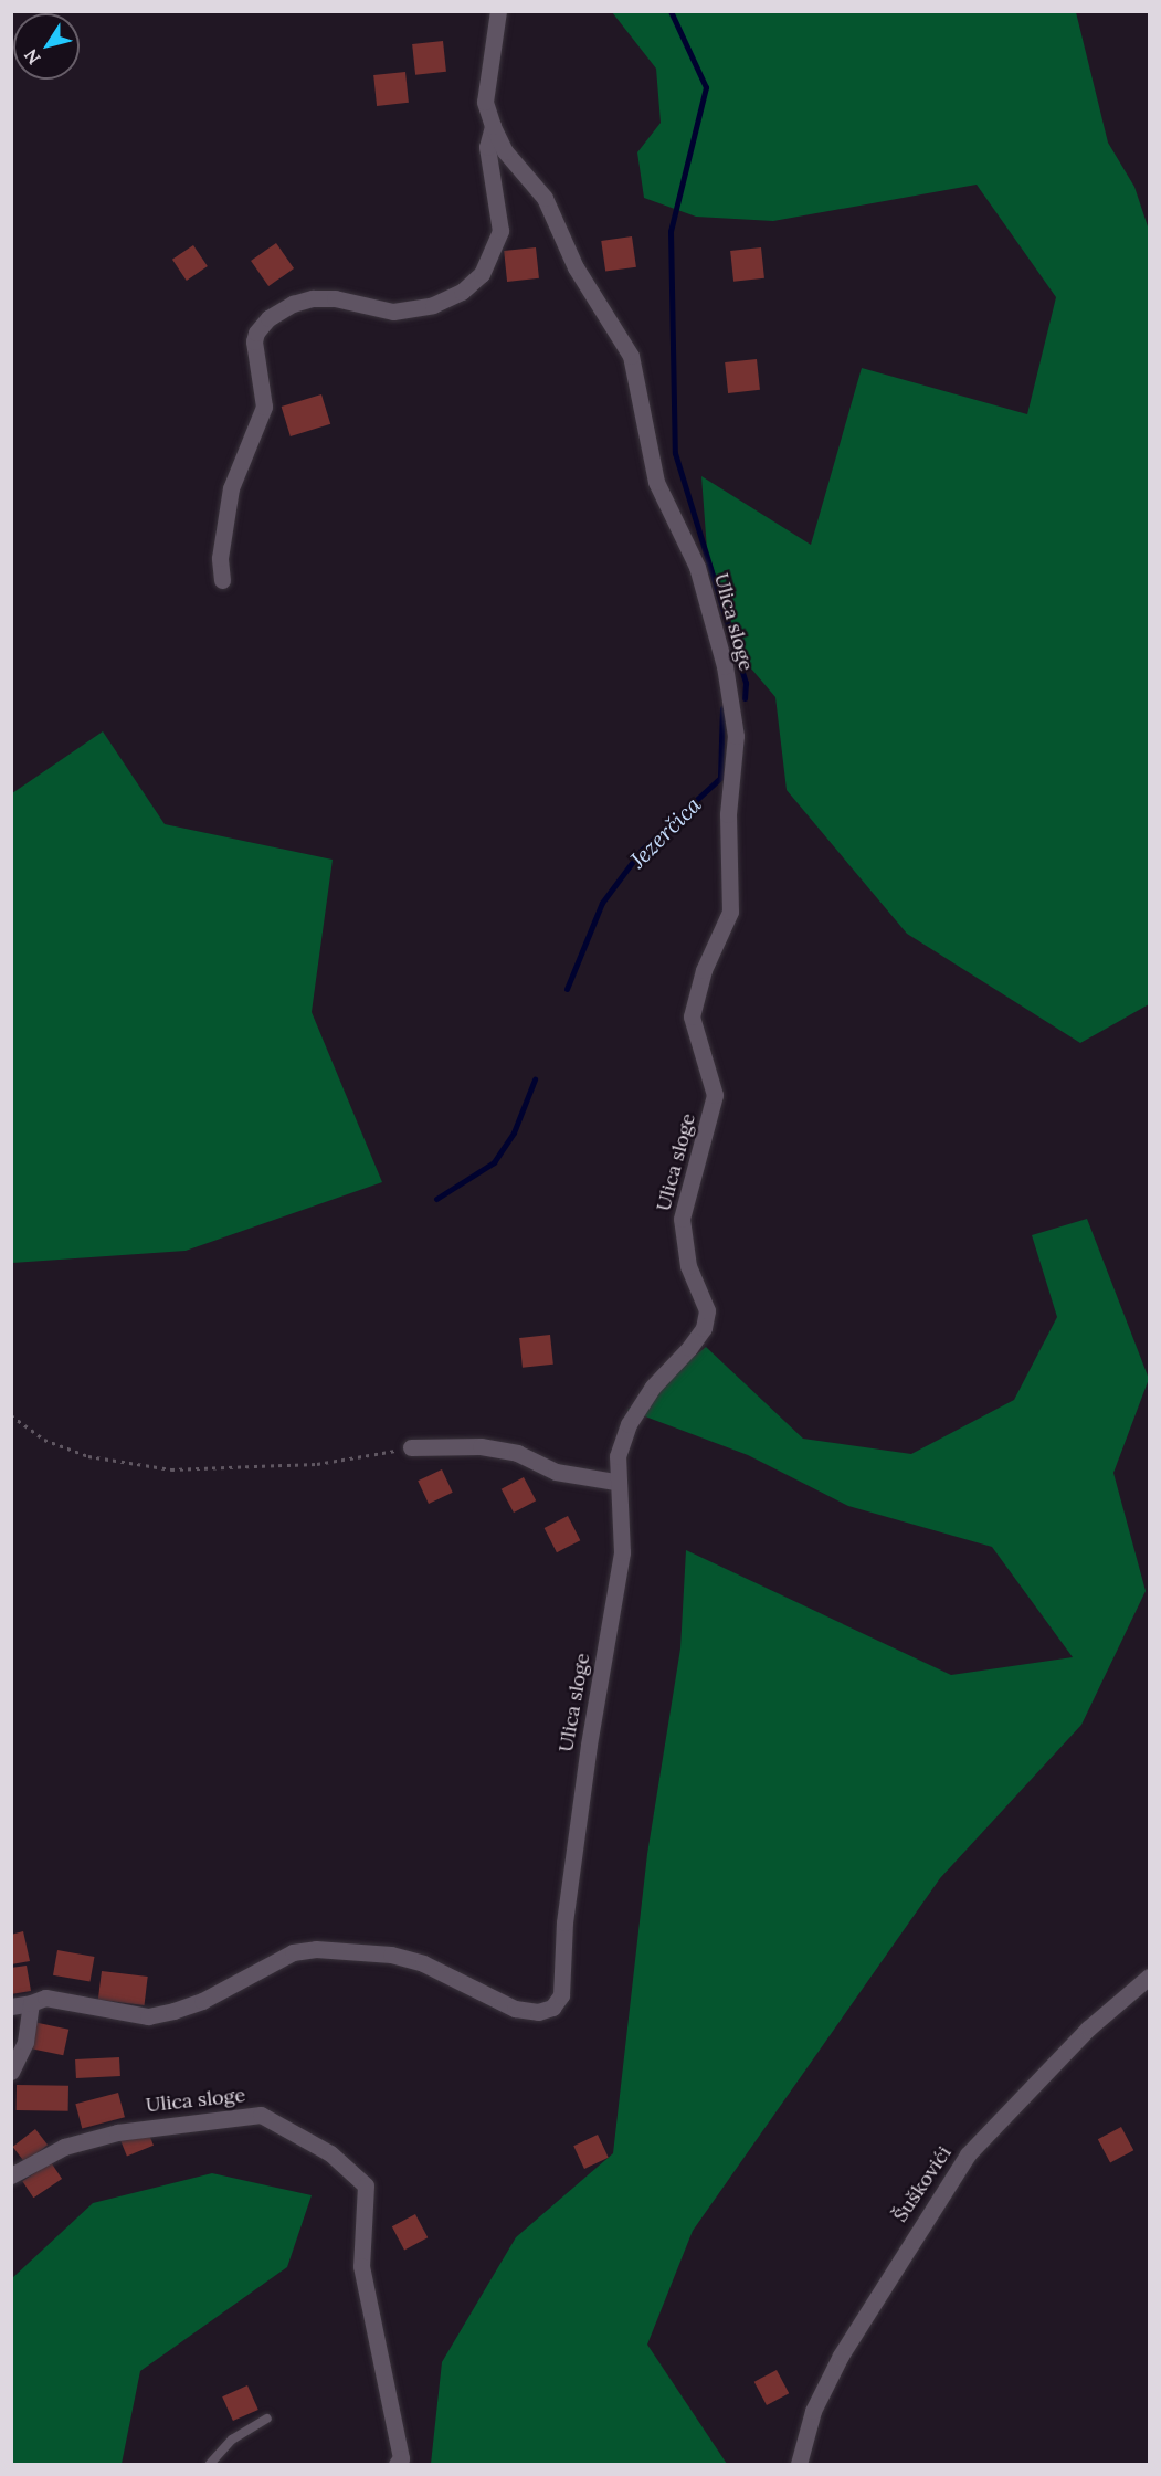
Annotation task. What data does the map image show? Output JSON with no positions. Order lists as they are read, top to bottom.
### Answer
{
  "streets": {
    "street": ["Ulica sloge", "Šuškovići"]
  },
  "water": ["Jezerčica"],
  "north": "bottom left"
}
